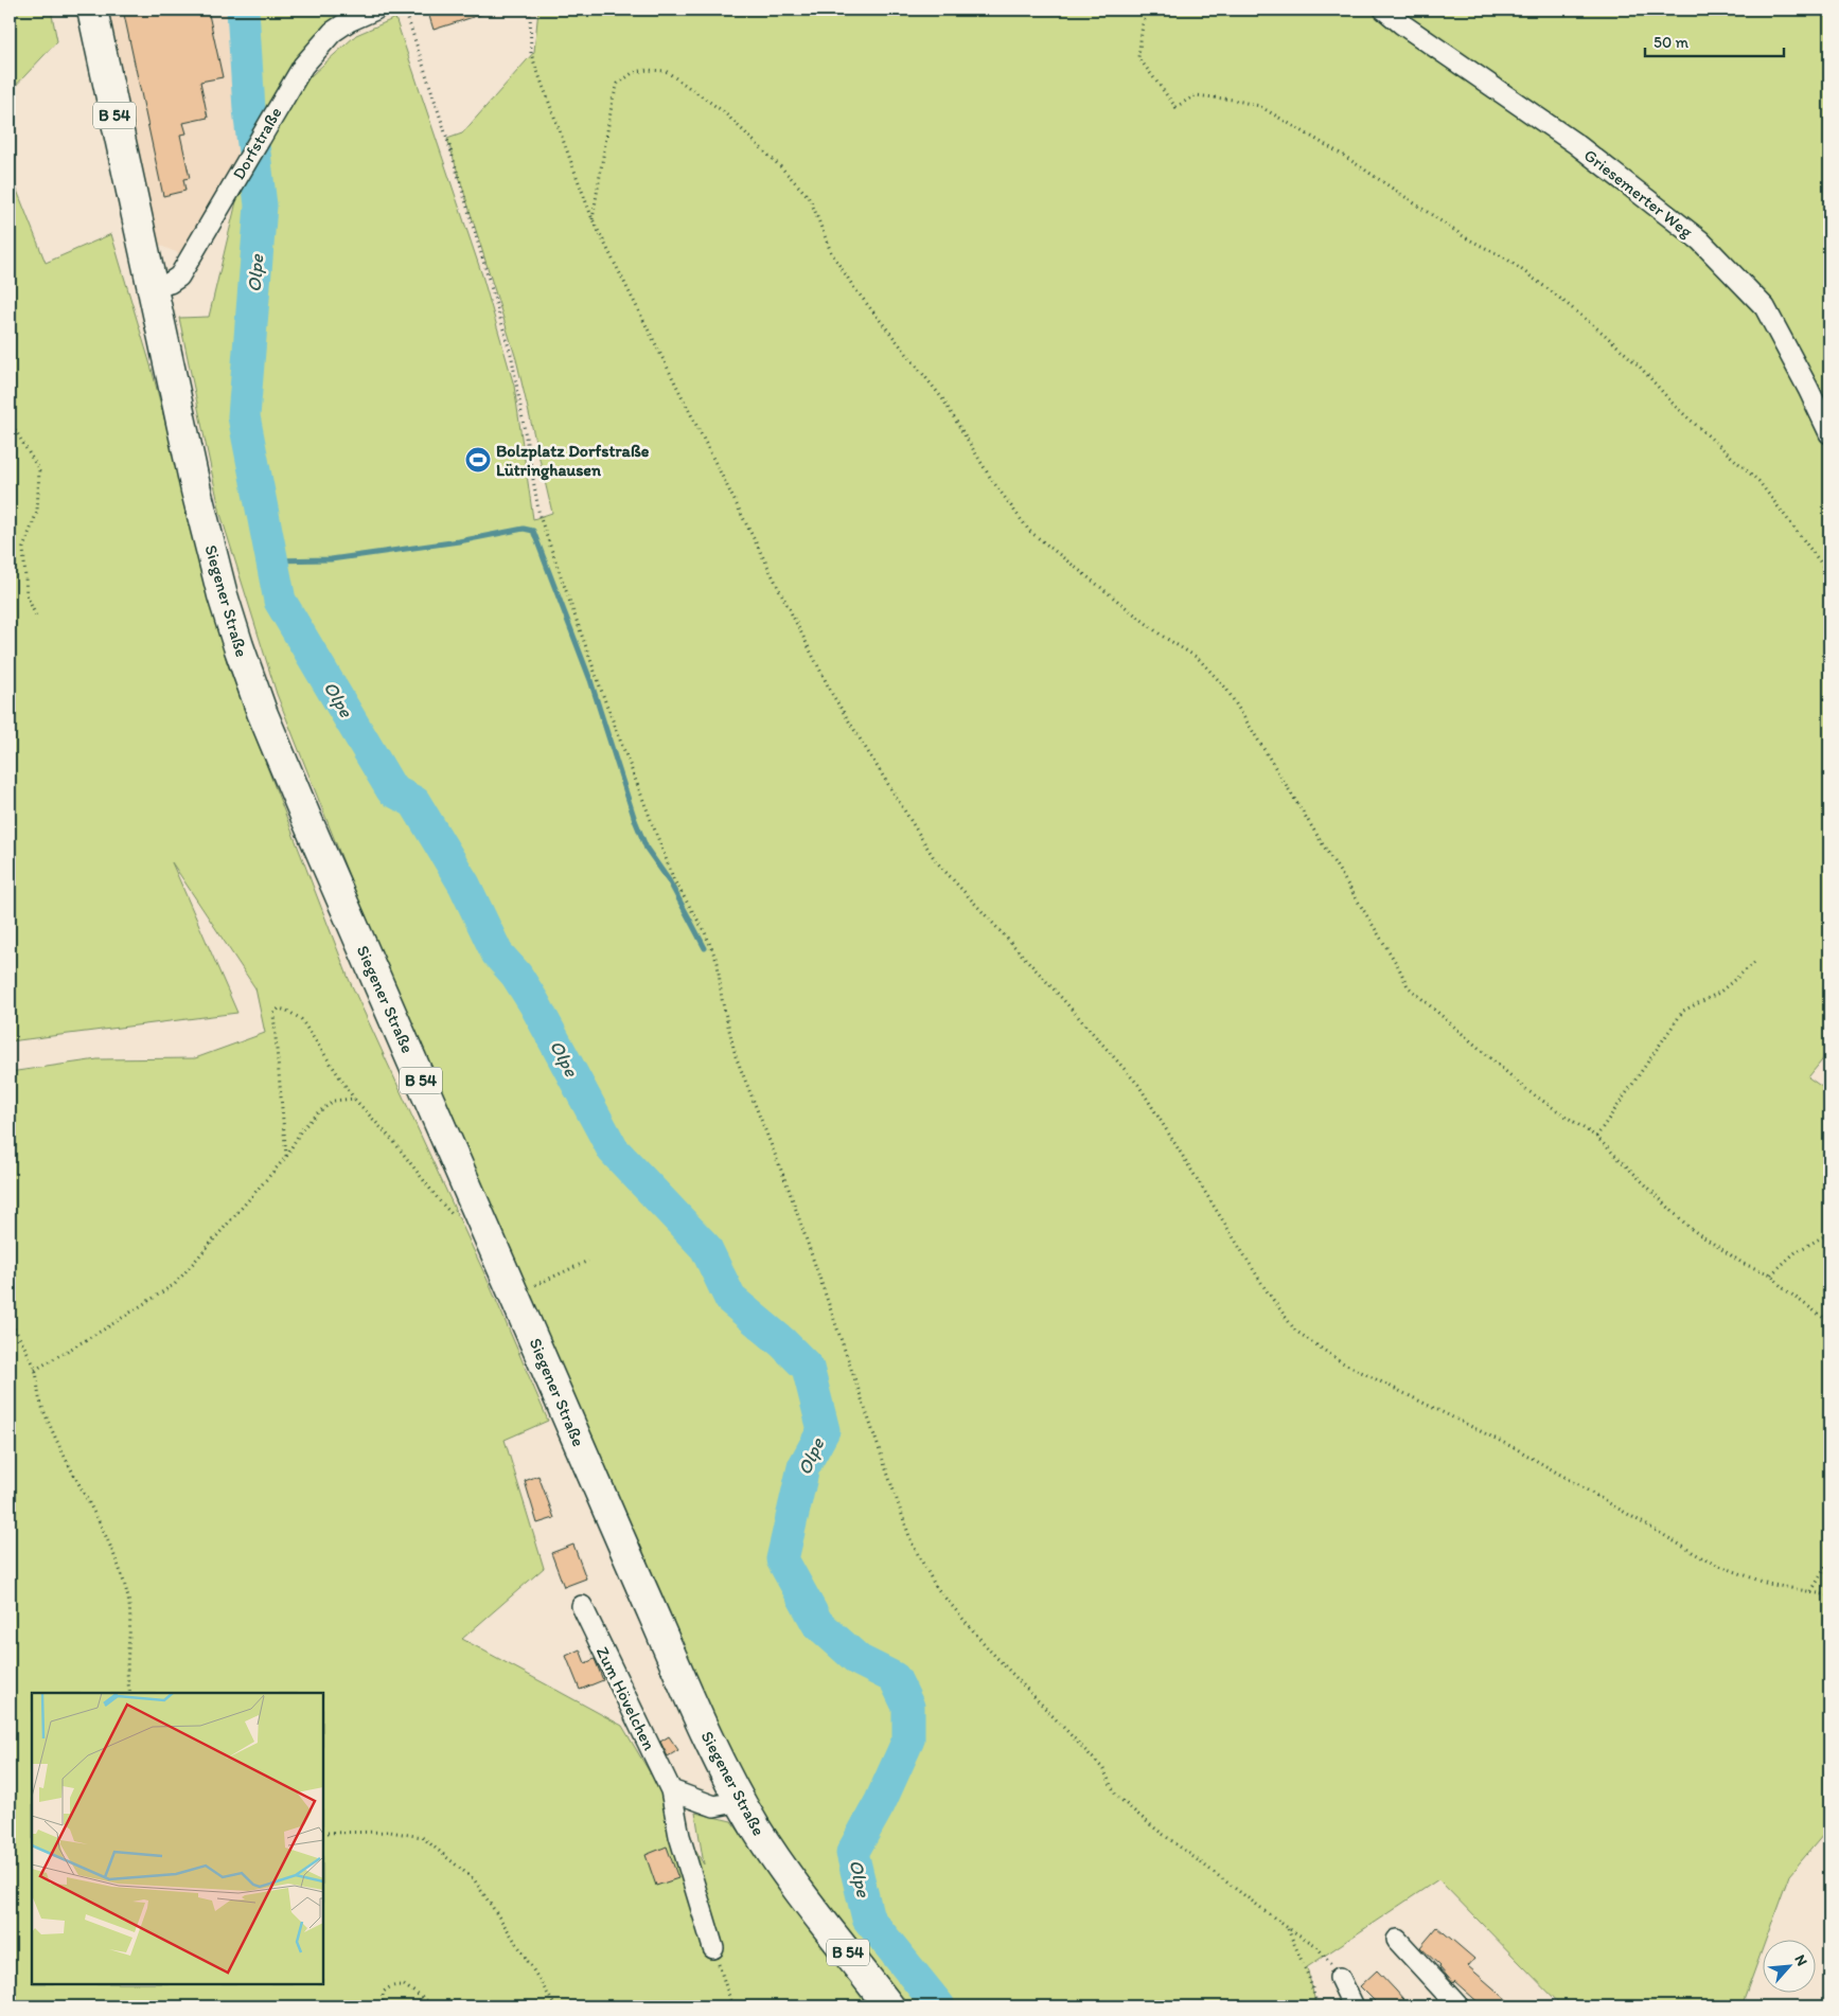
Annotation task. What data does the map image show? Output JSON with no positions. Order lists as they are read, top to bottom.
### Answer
{
  "streets": {
    "main road": ["B 54", "Siegener Straße"],
    "street": ["Dorfstraße", "Griesemerter Weg", "Zum Hövelchen"]
  },
  "crossings": [
    ["Dorfstraße", "Siegener Straße"]
  ],
  "water": ["Olpe"],
  "places": {
    "sports": ["Bolzplatz Dorfstraße Lütringhausen"]
  },
  "scale_bar": "50 m",
  "north": "top right"
}
